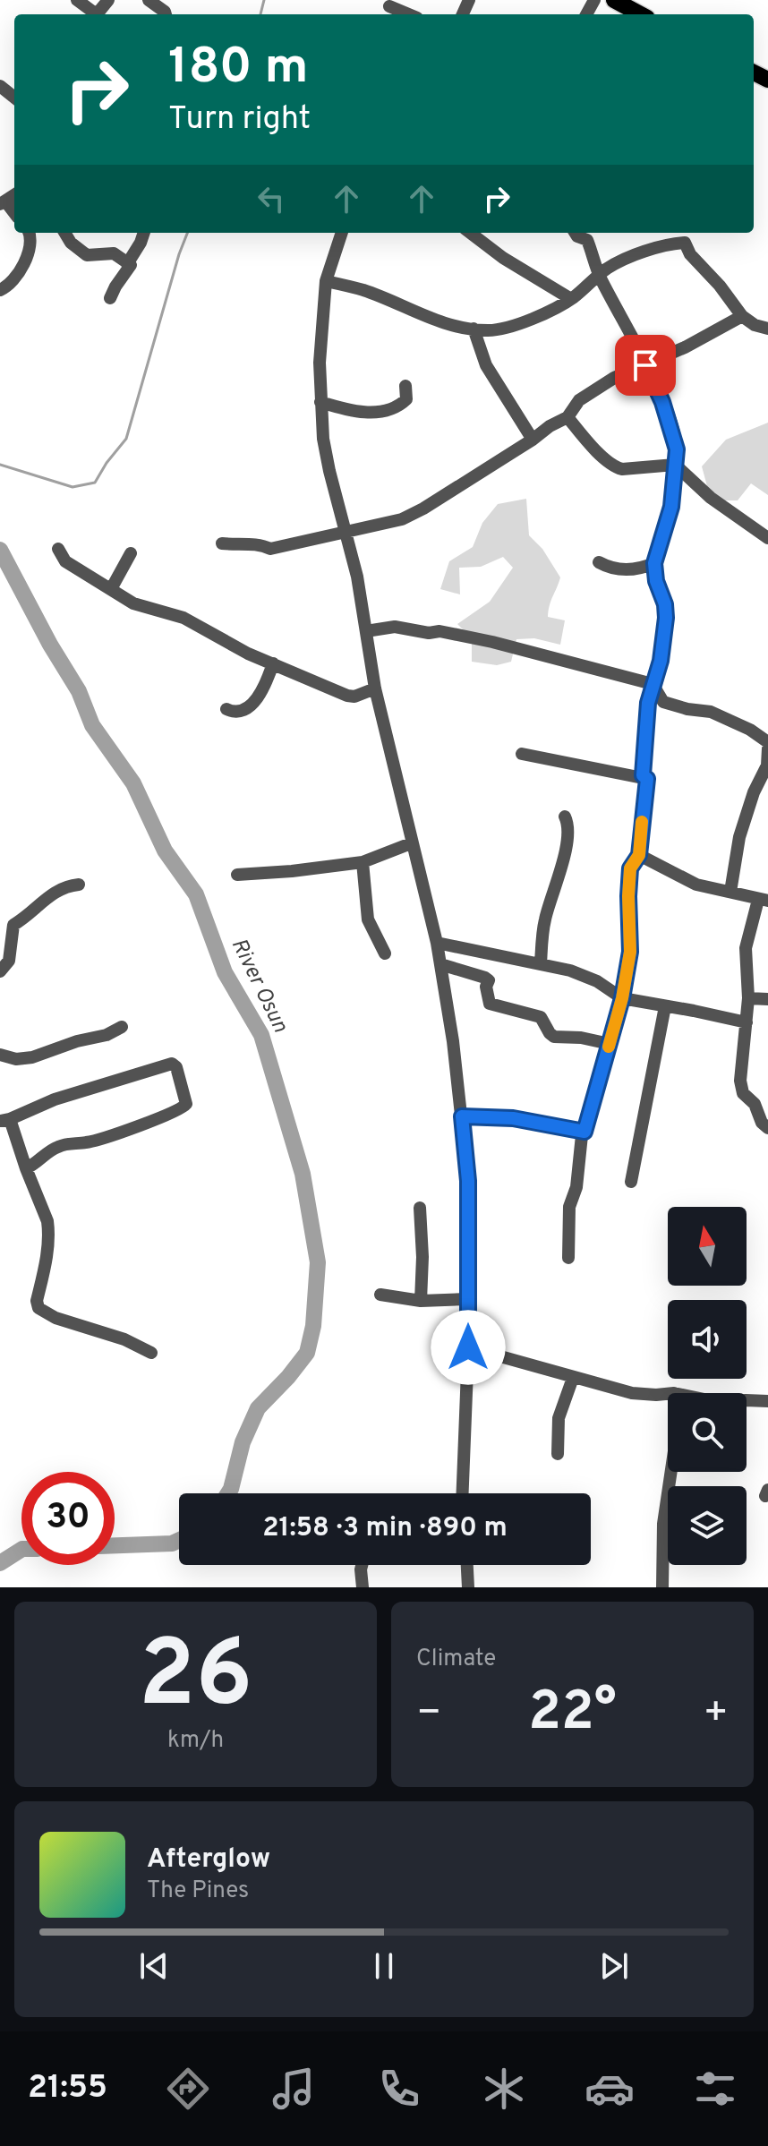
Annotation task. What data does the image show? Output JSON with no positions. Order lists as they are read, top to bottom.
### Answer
{
  "water": ["River Osun"],
  "north": "top",
  "page": {
    "turn": ["180 m", "Turn right"],
    "limit": "30",
    "trip": "21:58 · 3 min · 890 m",
    "tile": [
      ["26", "km/h"],
      "Climate"
    ],
    "heat": ["−", "22°", "+"],
    "song": ["Afterglow", "The Pines"],
    "tabs": "21:55"
  }
}
